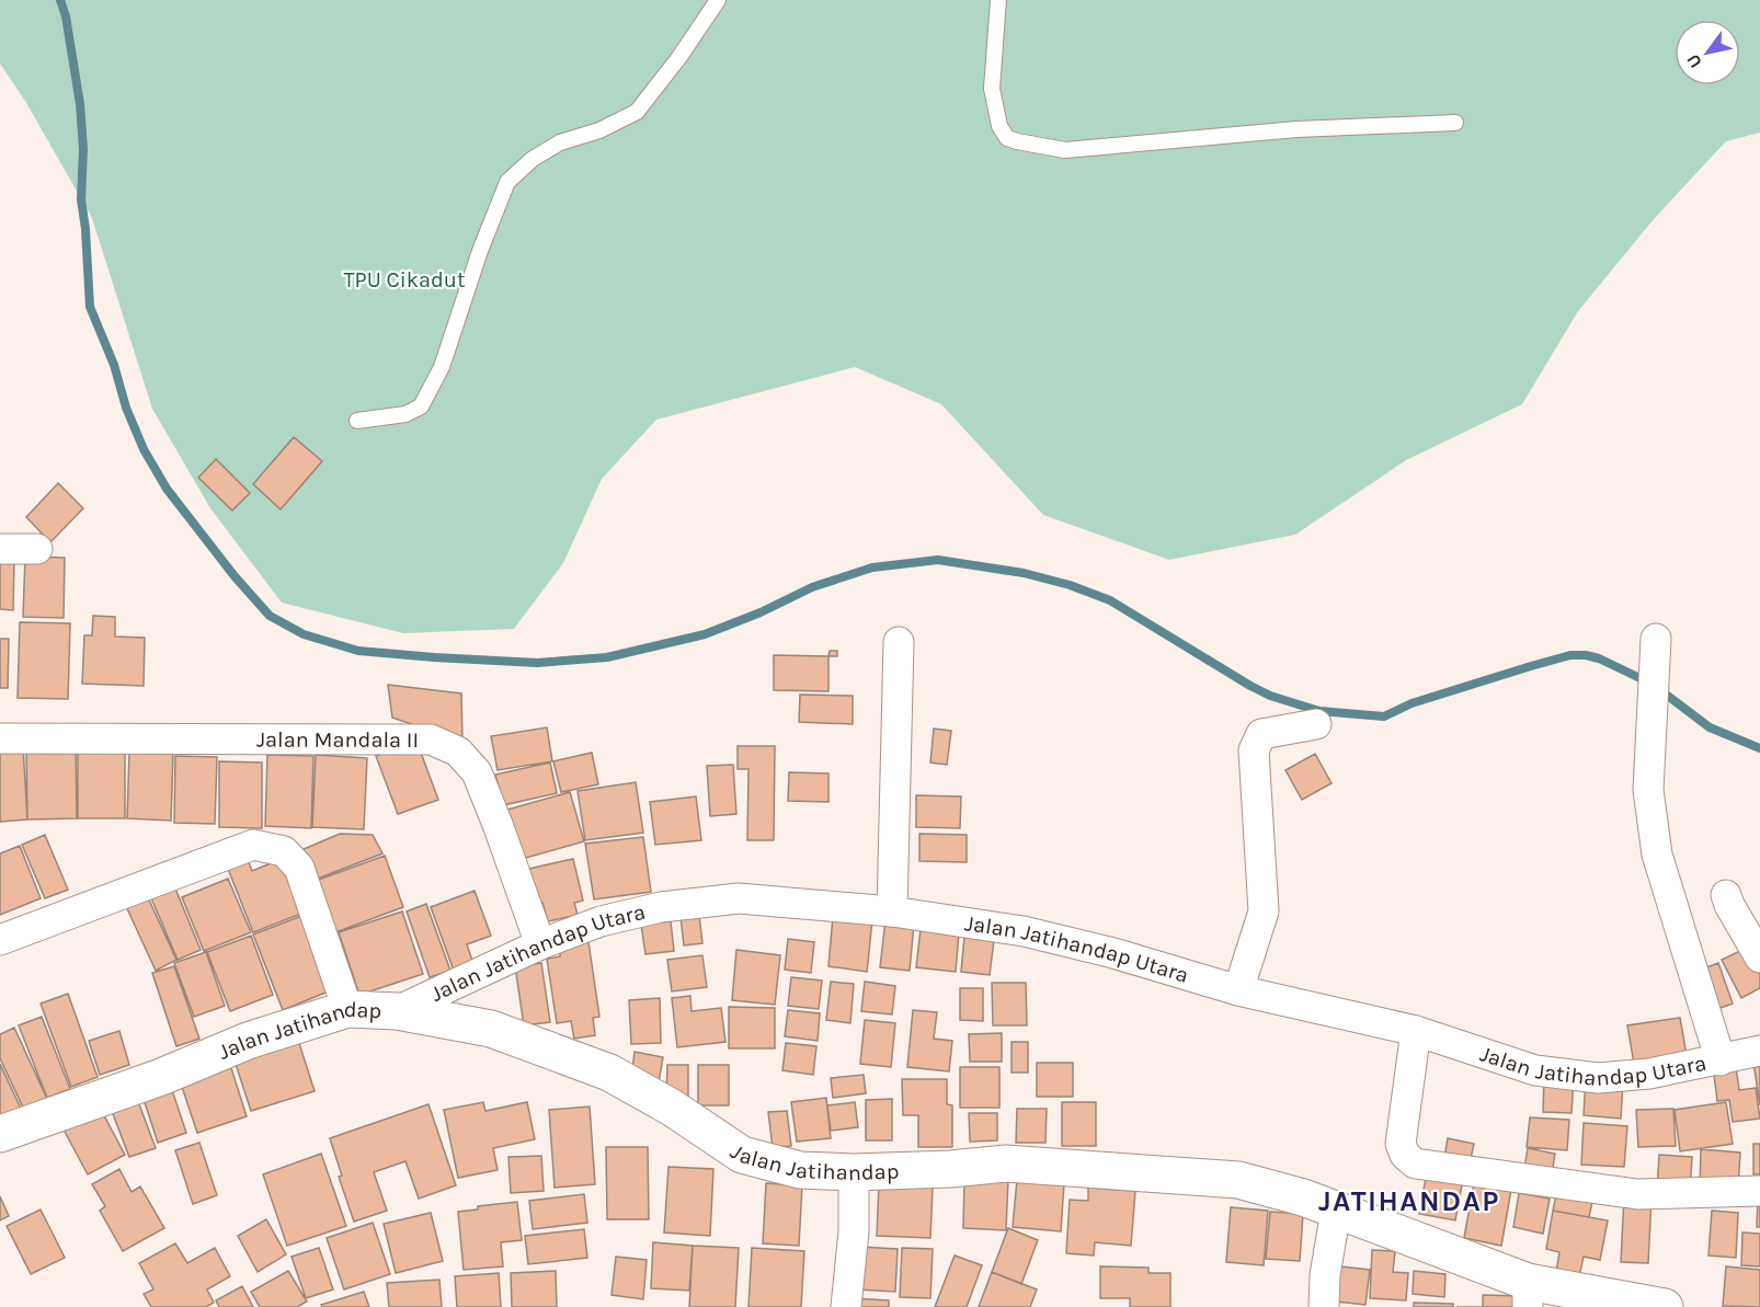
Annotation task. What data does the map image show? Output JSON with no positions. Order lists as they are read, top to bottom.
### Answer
{
  "streets": {
    "street": ["Jalan Mandala II", "Jalan Jatihandap Utara", "Jalan Jatihandap"]
  },
  "crossings": [
    ["Jalan Mandala II", "Jalan Jatihandap Utara"],
    ["Jalan Jatihandap Utara", "Jalan Jatihandap"]
  ],
  "districts": ["JATIHANDAP"],
  "parks": ["TPU Cikadut"],
  "north": "bottom left"
}
